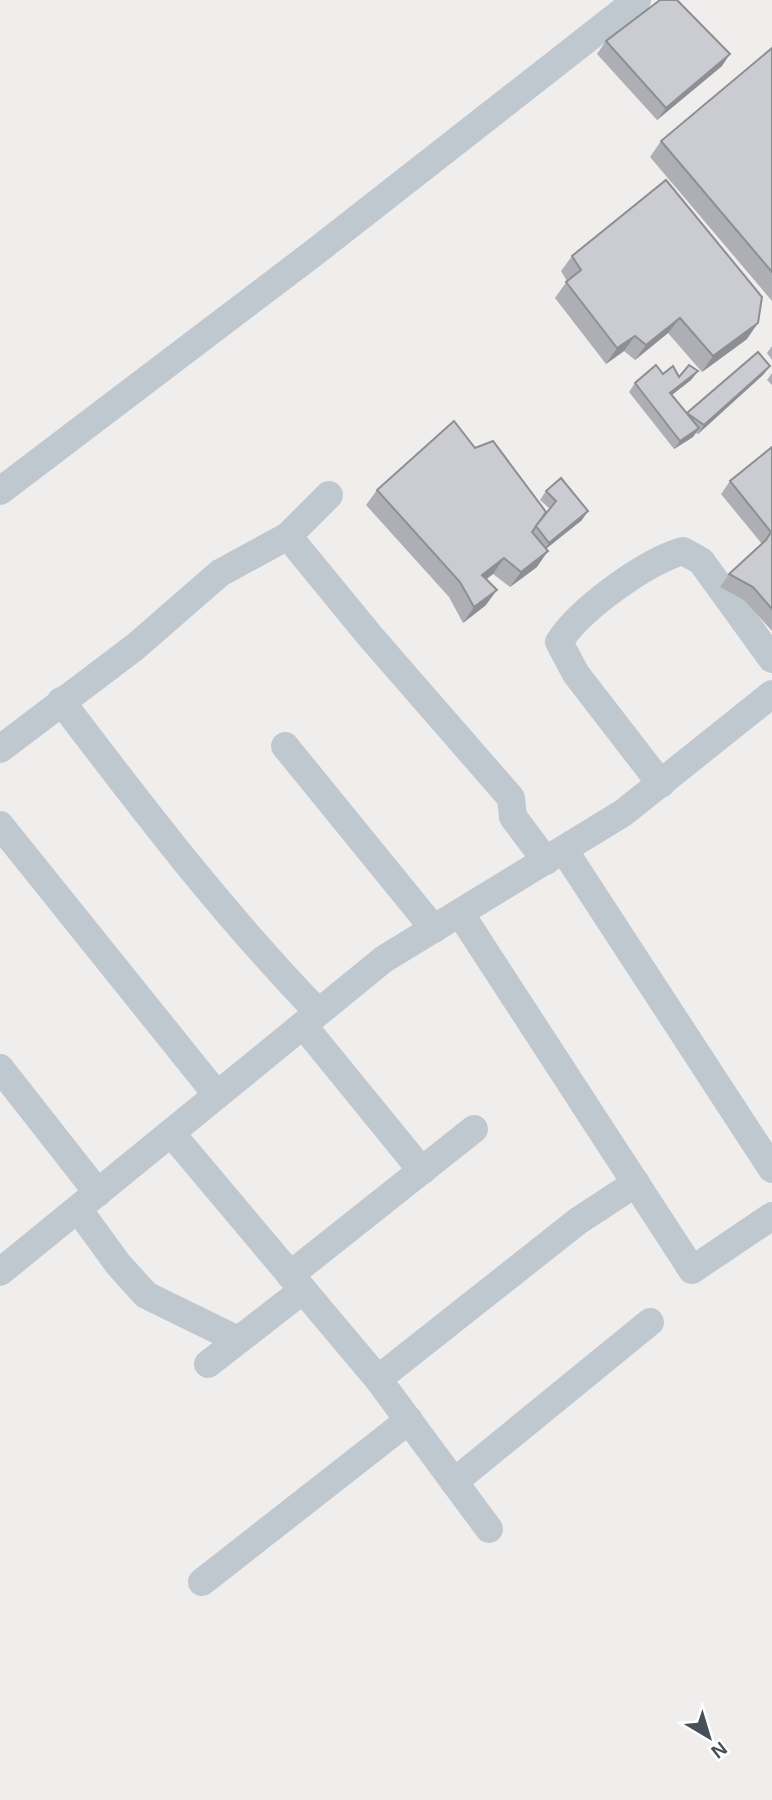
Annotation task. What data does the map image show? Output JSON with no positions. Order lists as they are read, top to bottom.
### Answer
{
  "north": "bottom right"
}
